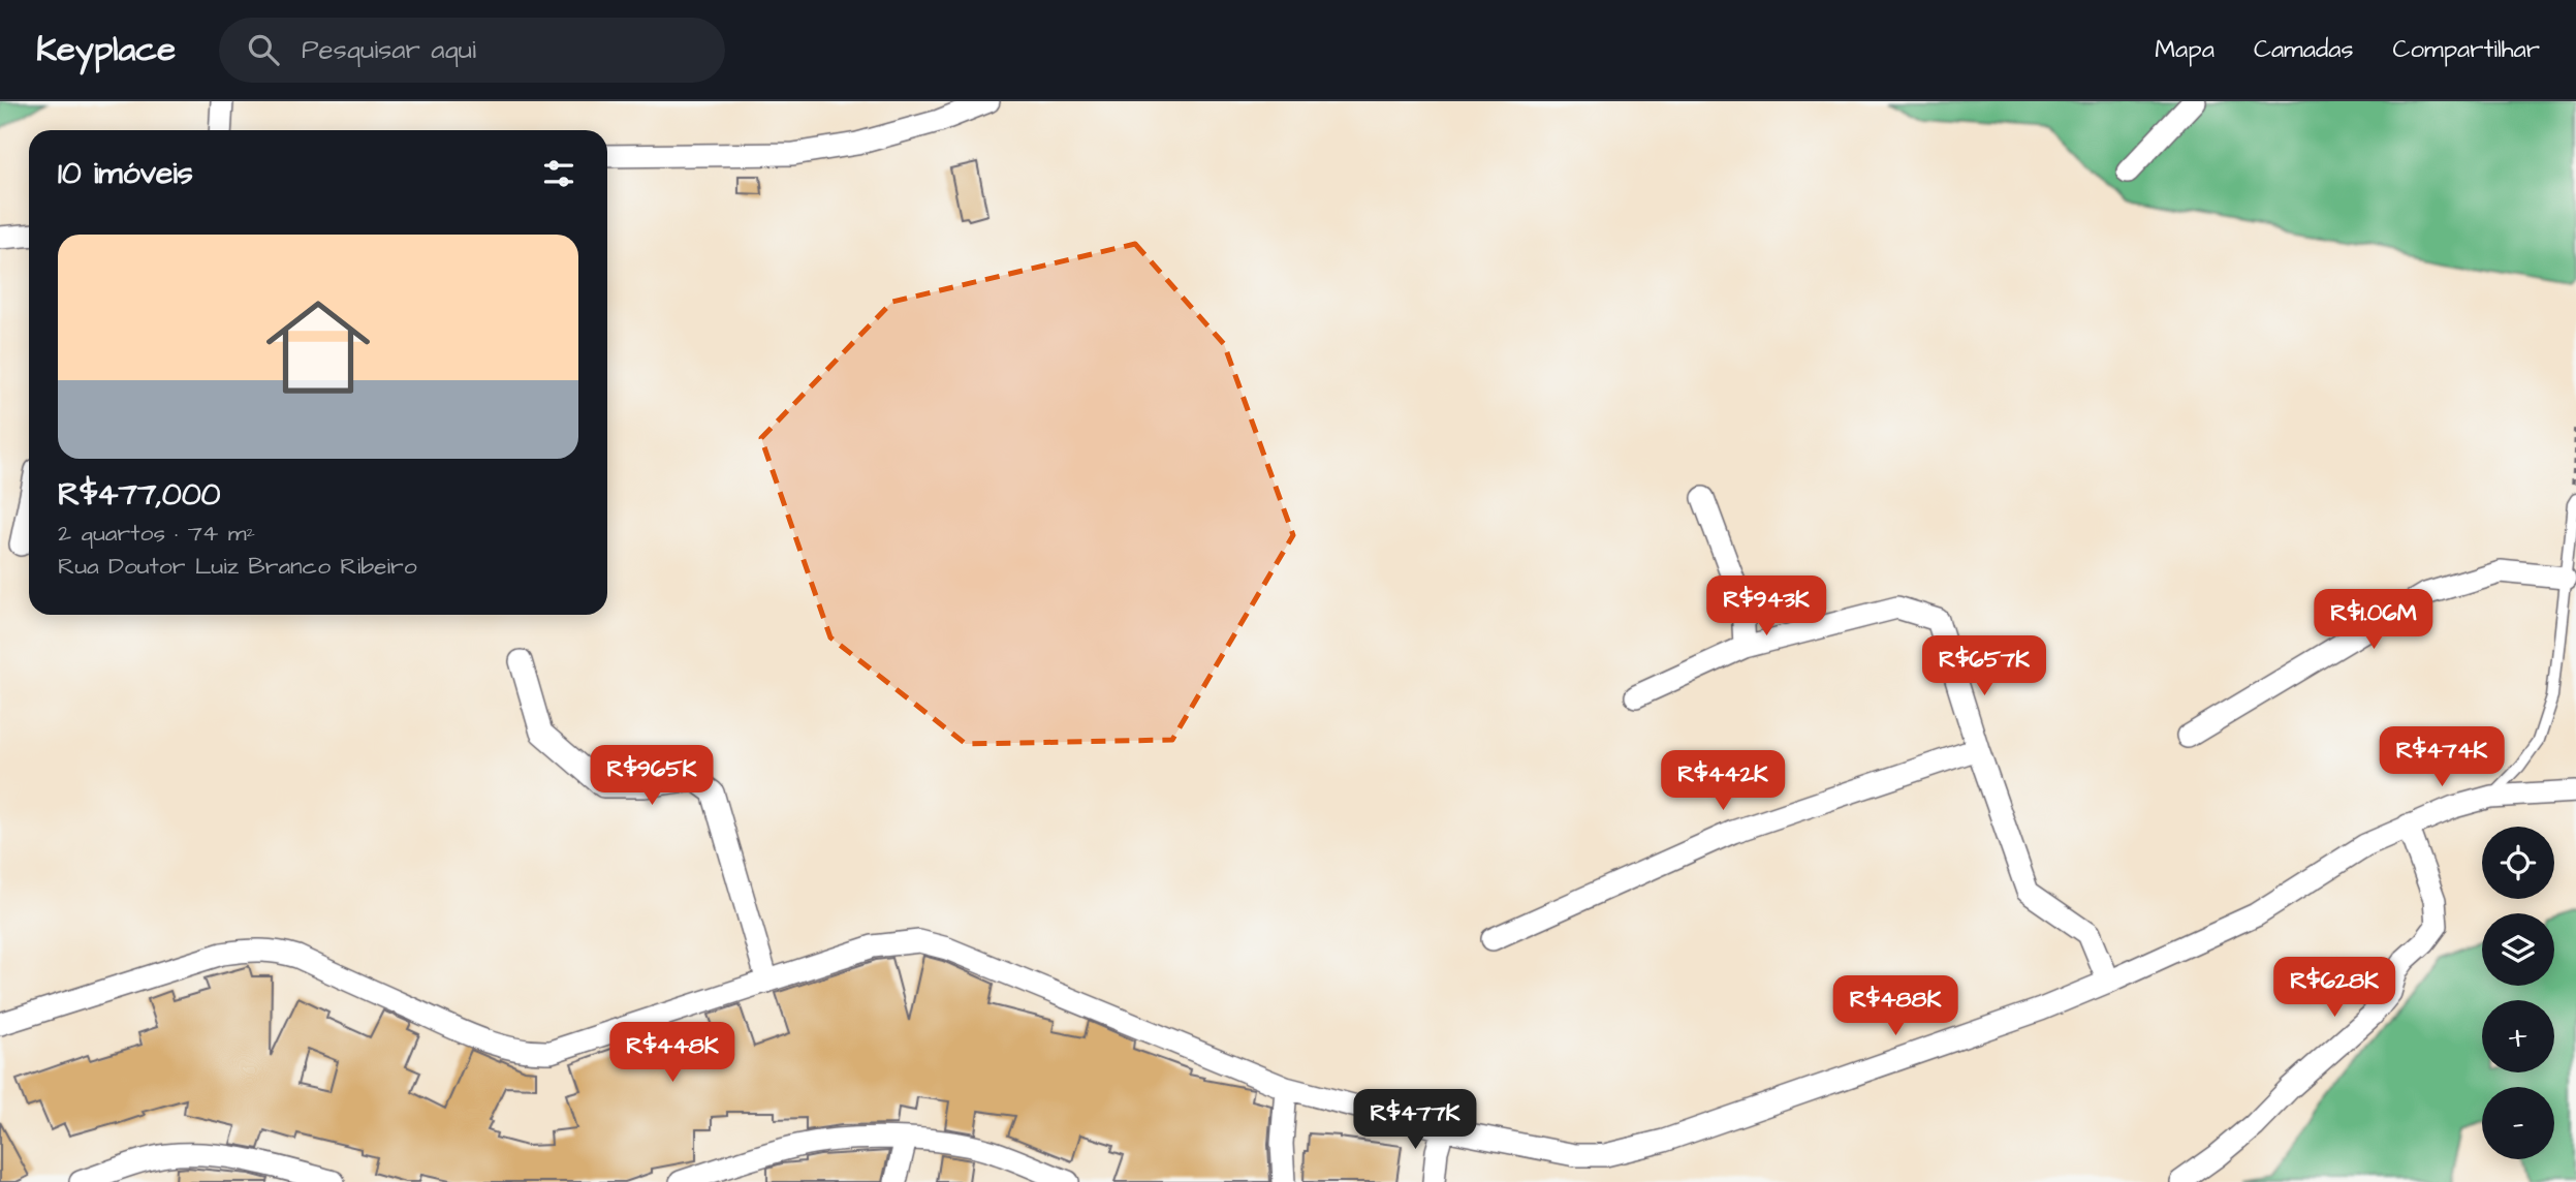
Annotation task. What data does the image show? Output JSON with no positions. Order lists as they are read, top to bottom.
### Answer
{
  "page": {
    "header": "Keyplace",
    "search": "Pesquisar aqui",
    "nav": ["Mapa", "Camadas", "Compartilhar"],
    "heading": "10 imóveis",
    "list": [
      {
        "name": "R$477,000",
        "note": "2 quartos · 74 m² · Rua Doutor Luiz Branco Ribeiro"
      }
    ],
    "price": [
      "R$943K",
      "R$1.06M",
      "R$657K",
      "R$474K",
      "R$965K",
      "R$442K",
      "R$628K",
      "R$488K",
      "R$448K",
      "R$477K"
    ],
    "map_buttons": ["+", "−"]
  }
}
